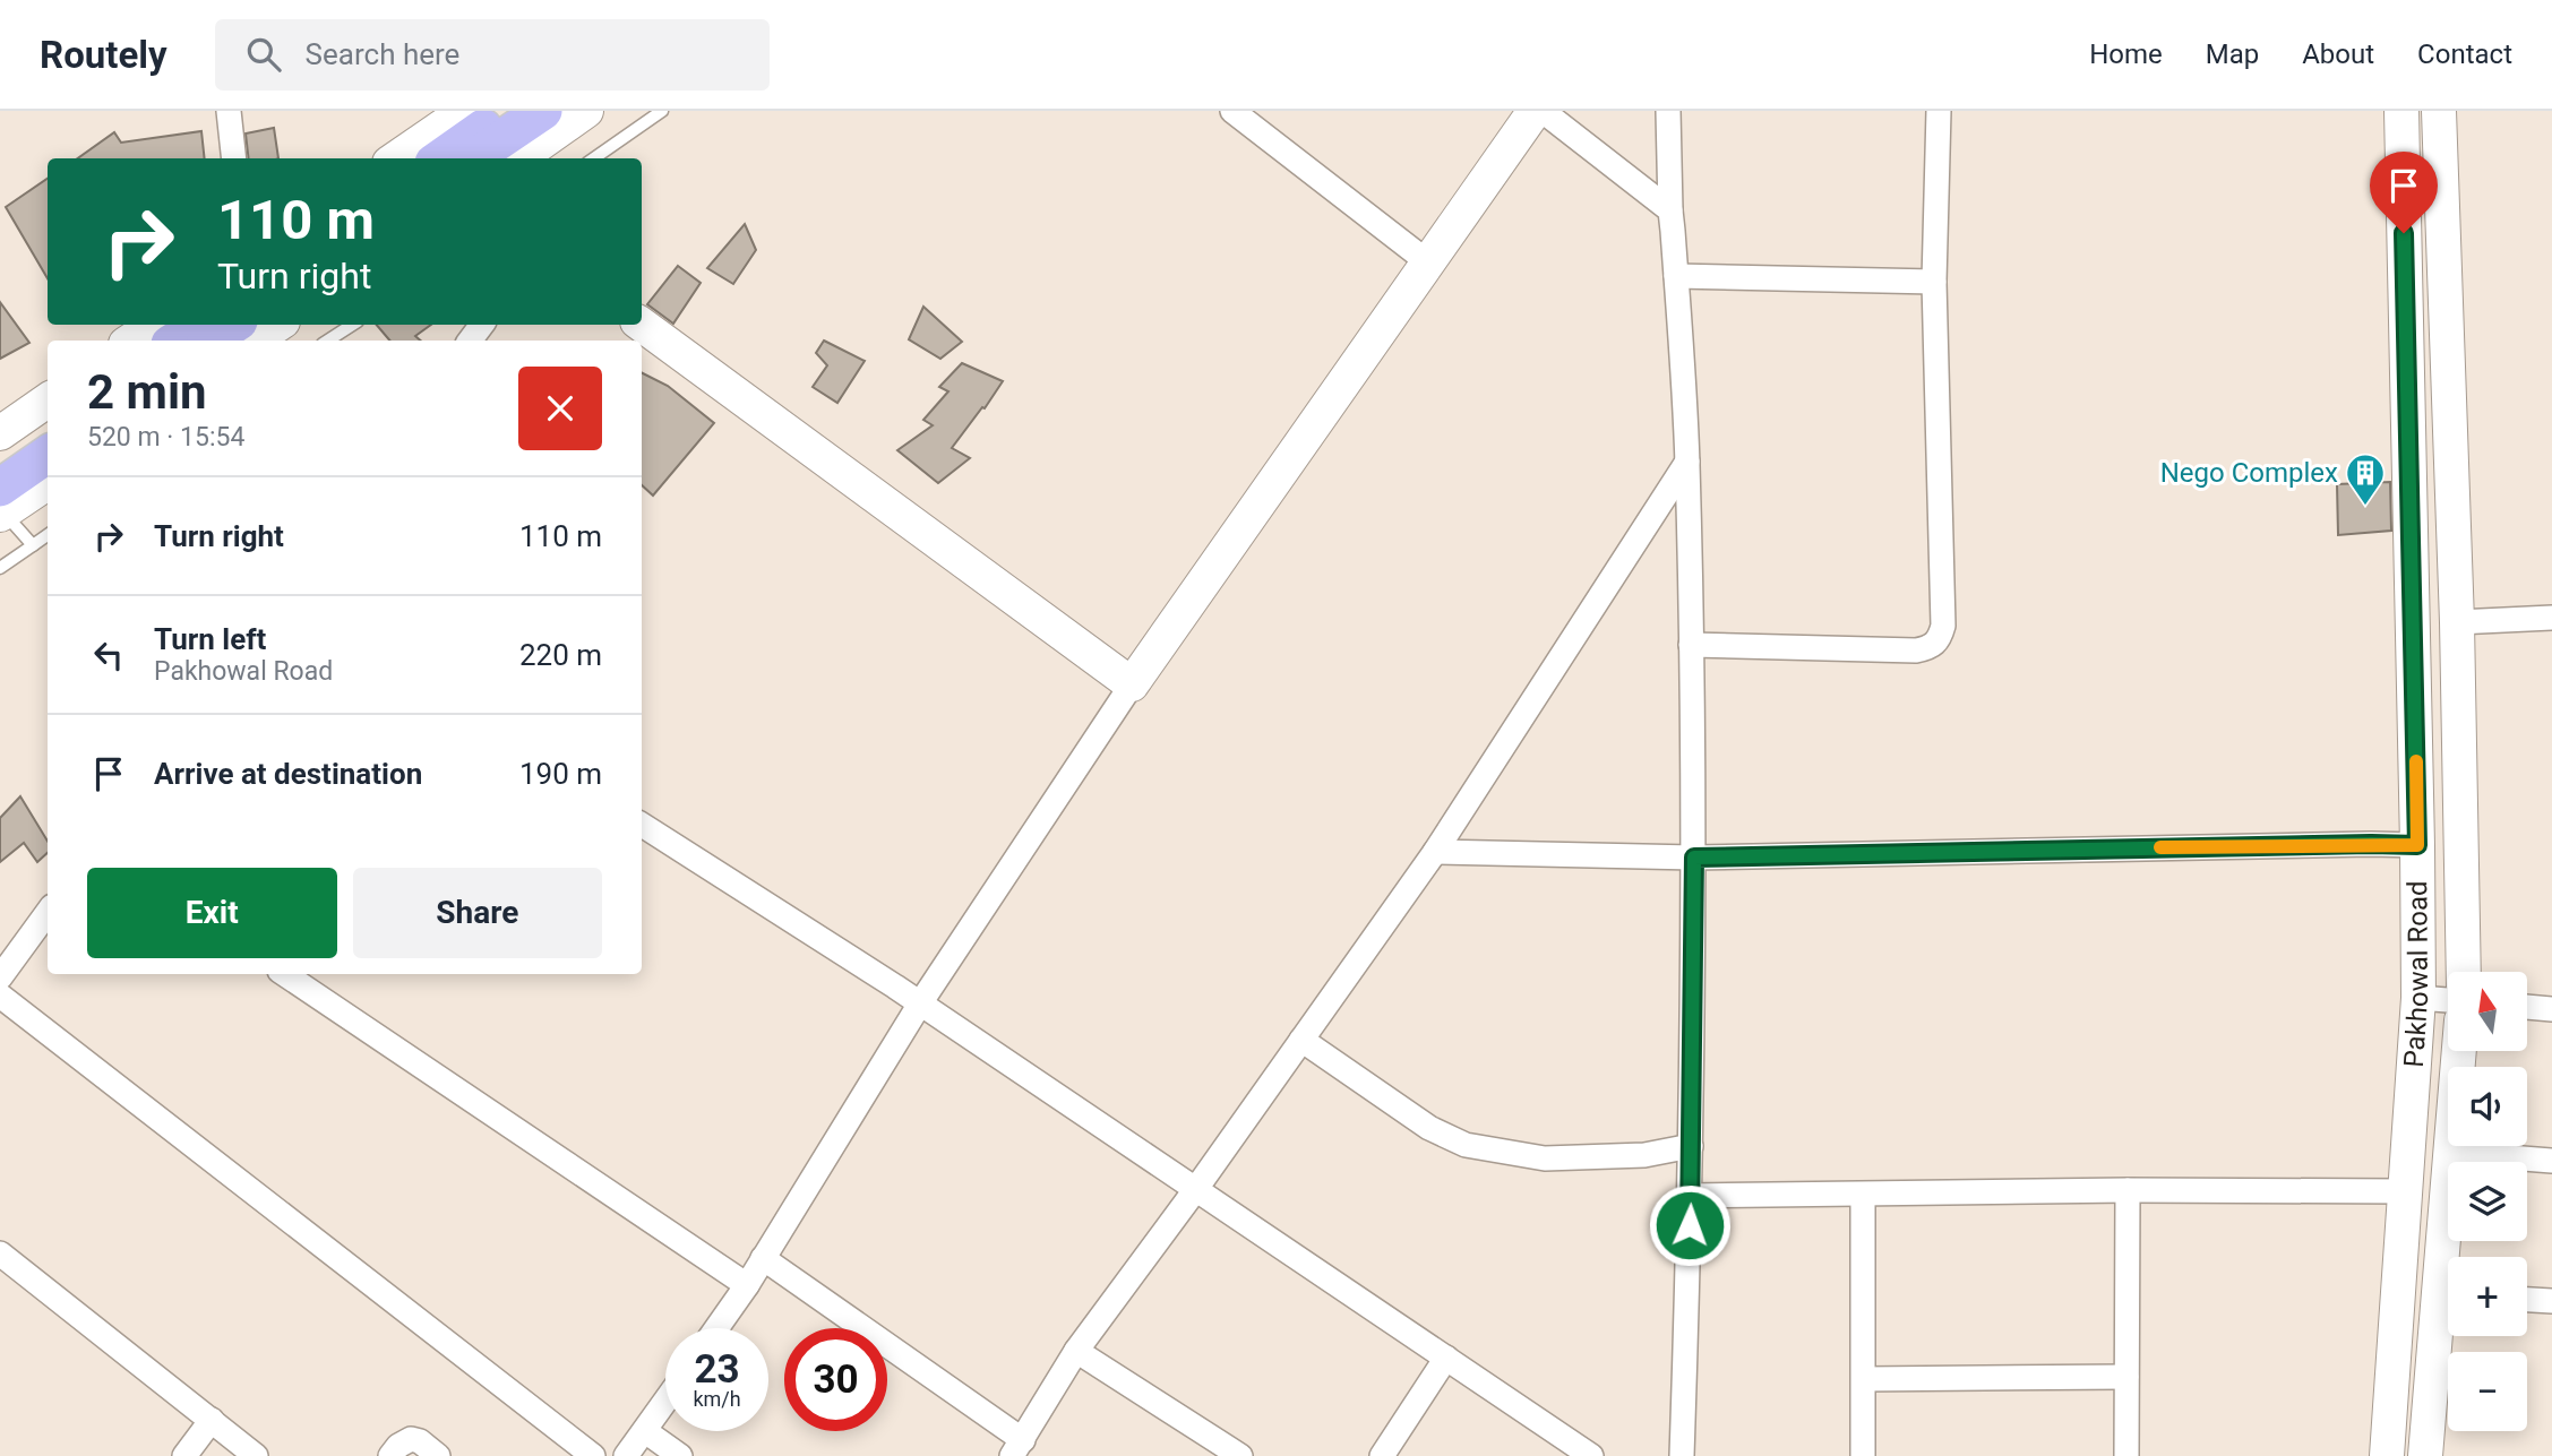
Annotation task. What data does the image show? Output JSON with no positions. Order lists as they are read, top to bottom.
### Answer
{
  "streets": {
    "street": ["Pakhowal Road"]
  },
  "places": {
    "building": ["Nego Complex"]
  },
  "north": "top",
  "page": {
    "header": "Routely",
    "search": "Search here",
    "nav": [
      "Home",
      "Map",
      "About",
      "Contact"
    ],
    "turn": ["110 m", "Turn right"],
    "heading": ["2 min", "520 m · 15:54"],
    "list": [
      {
        "name": "Turn right",
        "value": "110 m"
      },
      {
        "name": "Turn left",
        "note": "Pakhowal Road",
        "value": "220 m"
      },
      {
        "name": "Arrive at destination",
        "value": "190 m"
      }
    ],
    "buttons": ["Exit", "Share"],
    "map_buttons": ["+", "−"],
    "speed": "23 km/h",
    "limit": "30"
  }
}
